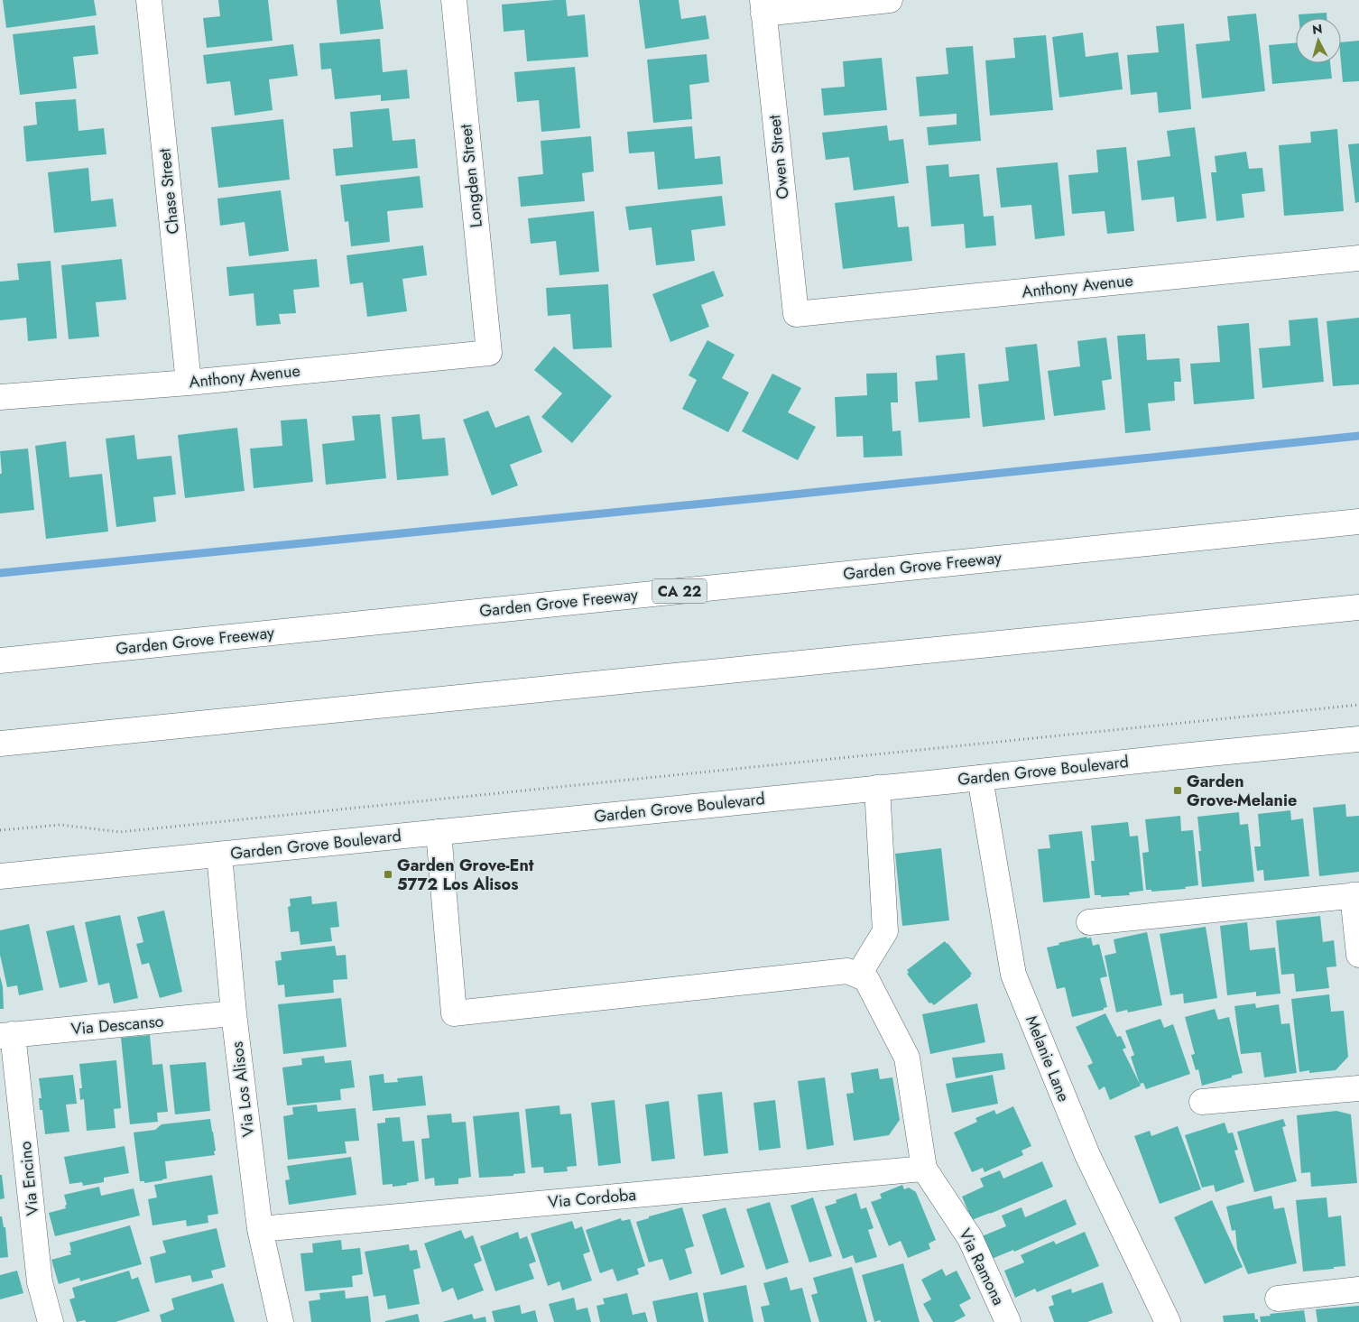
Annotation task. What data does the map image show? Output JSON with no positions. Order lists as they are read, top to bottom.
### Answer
{
  "streets": {
    "main road": [
      "Owen Street",
      "Longden Street",
      "Chase Street",
      "Anthony Avenue",
      "Garden Grove Freeway",
      "CA 22",
      "Garden Grove Boulevard",
      "Via Descanso",
      "Melanie Lane",
      "Via Los Alisos",
      "Via Encino",
      "Via Cordoba",
      "Via Ramona"
    ]
  },
  "crossings": [
    ["Owen Street", "Anthony Avenue"],
    ["Longden Street", "Anthony Avenue"],
    ["Chase Street", "Anthony Avenue"],
    ["Garden Grove Boulevard", "Melanie Lane"],
    ["Garden Grove Boulevard", "Via Los Alisos"],
    ["Via Descanso", "Via Los Alisos"],
    ["Via Descanso", "Via Encino"],
    ["Via Los Alisos", "Via Cordoba"],
    ["Via Cordoba", "Via Ramona"]
  ],
  "places": {
    "transit": ["Garden Grove-Melanie", "Garden Grove-Ent 5772 Los Alisos"]
  },
  "north": "top"
}
